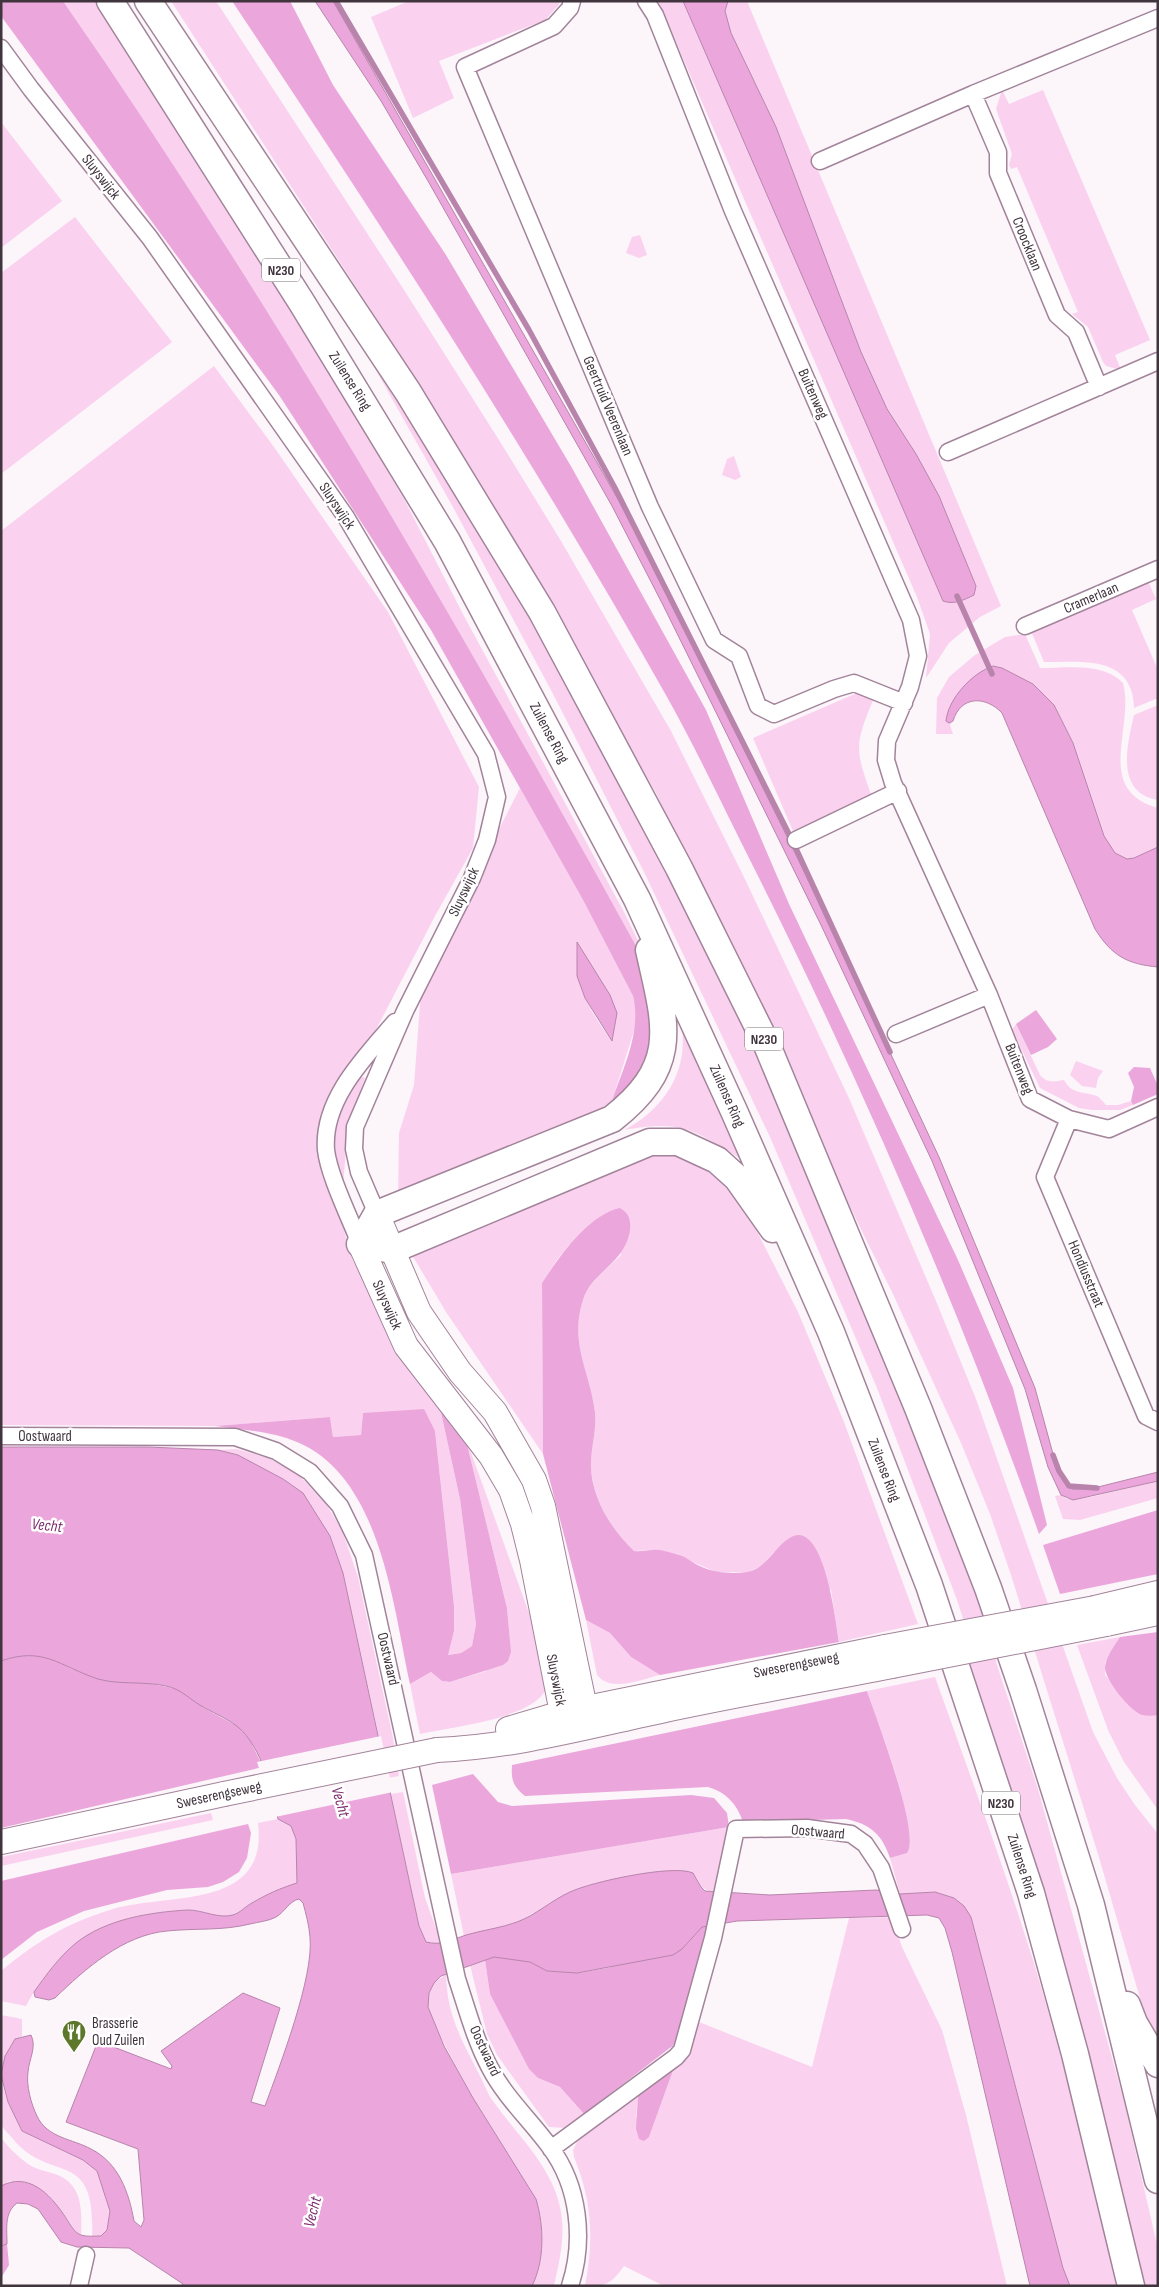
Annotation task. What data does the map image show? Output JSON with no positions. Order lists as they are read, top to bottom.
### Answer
{
  "streets": {
    "main road": [
      "Sluyswijck",
      "N230",
      "Zuilense Ring",
      "Sweserengseweg"
    ],
    "street": [
      "Croocklaan",
      "Buitenweg",
      "Geertruid Veerenlaan",
      "Cramerlaan",
      "Hondiusstraat",
      "Oostwaard"
    ]
  },
  "crossings": [
    ["Sluyswijck", "N230"],
    ["Sluyswijck", "Sweserengseweg"],
    ["N230", "Zuilense Ring"],
    ["Buitenweg", "Geertruid Veerenlaan"],
    ["Buitenweg", "Hondiusstraat"]
  ],
  "water": ["Vecht"],
  "places": {
    "restaurant": ["Brasserie Oud Zuilen"]
  }
}
